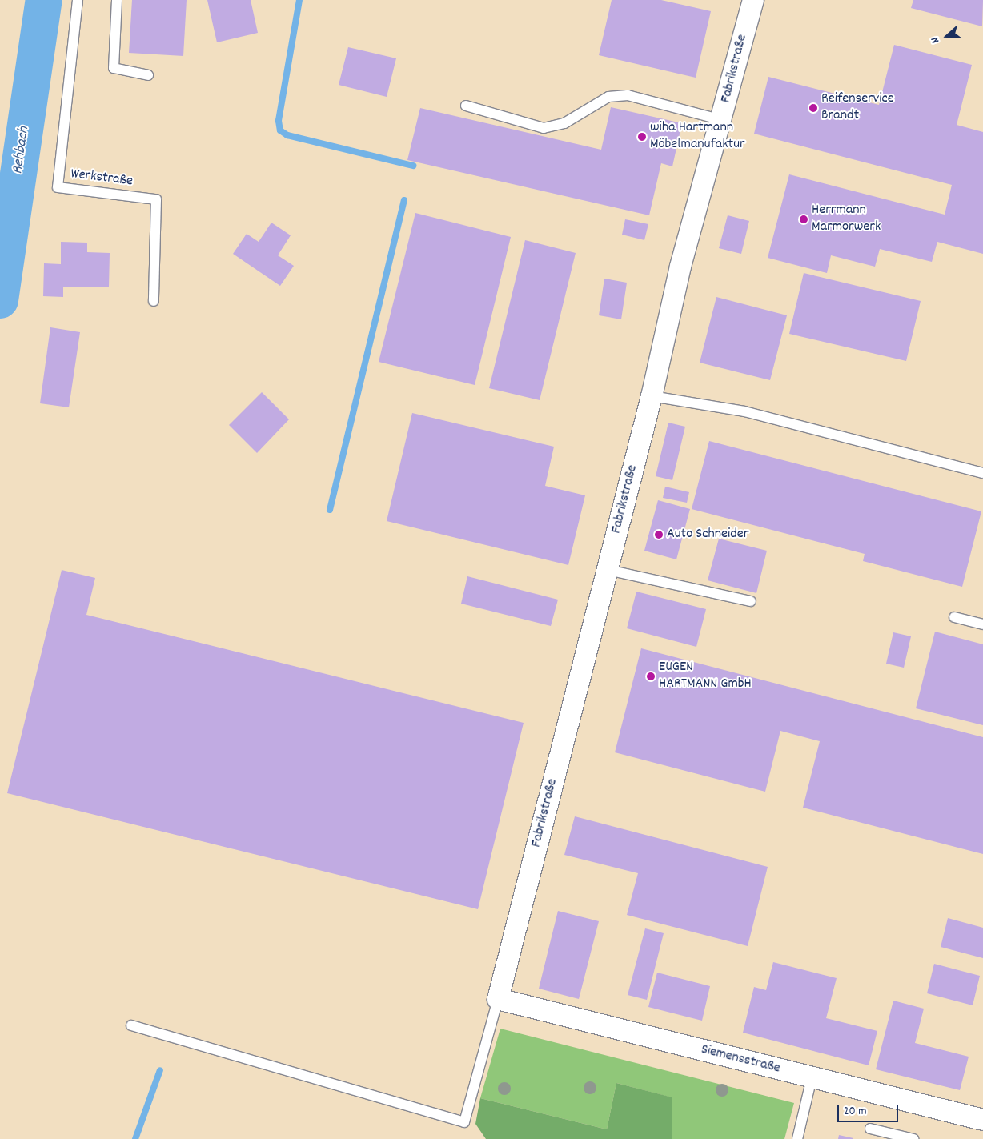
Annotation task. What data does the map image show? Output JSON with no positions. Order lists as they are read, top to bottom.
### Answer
{
  "streets": {
    "street": ["Fabrikstraße", "Siemensstraße"],
    "lane": ["Werkstraße"]
  },
  "crossings": [
    ["Fabrikstraße", "Siemensstraße"]
  ],
  "water": ["Rehbach"],
  "places": [
    "Reifenservice Brandt",
    "wiha Hartmann Möbelmanufaktur",
    "Herrmann Marmorwerk",
    "Auto Schneider",
    "EUGEN HARTMANN GmbH"
  ],
  "scale_bar": "20 m",
  "north": "left"
}
